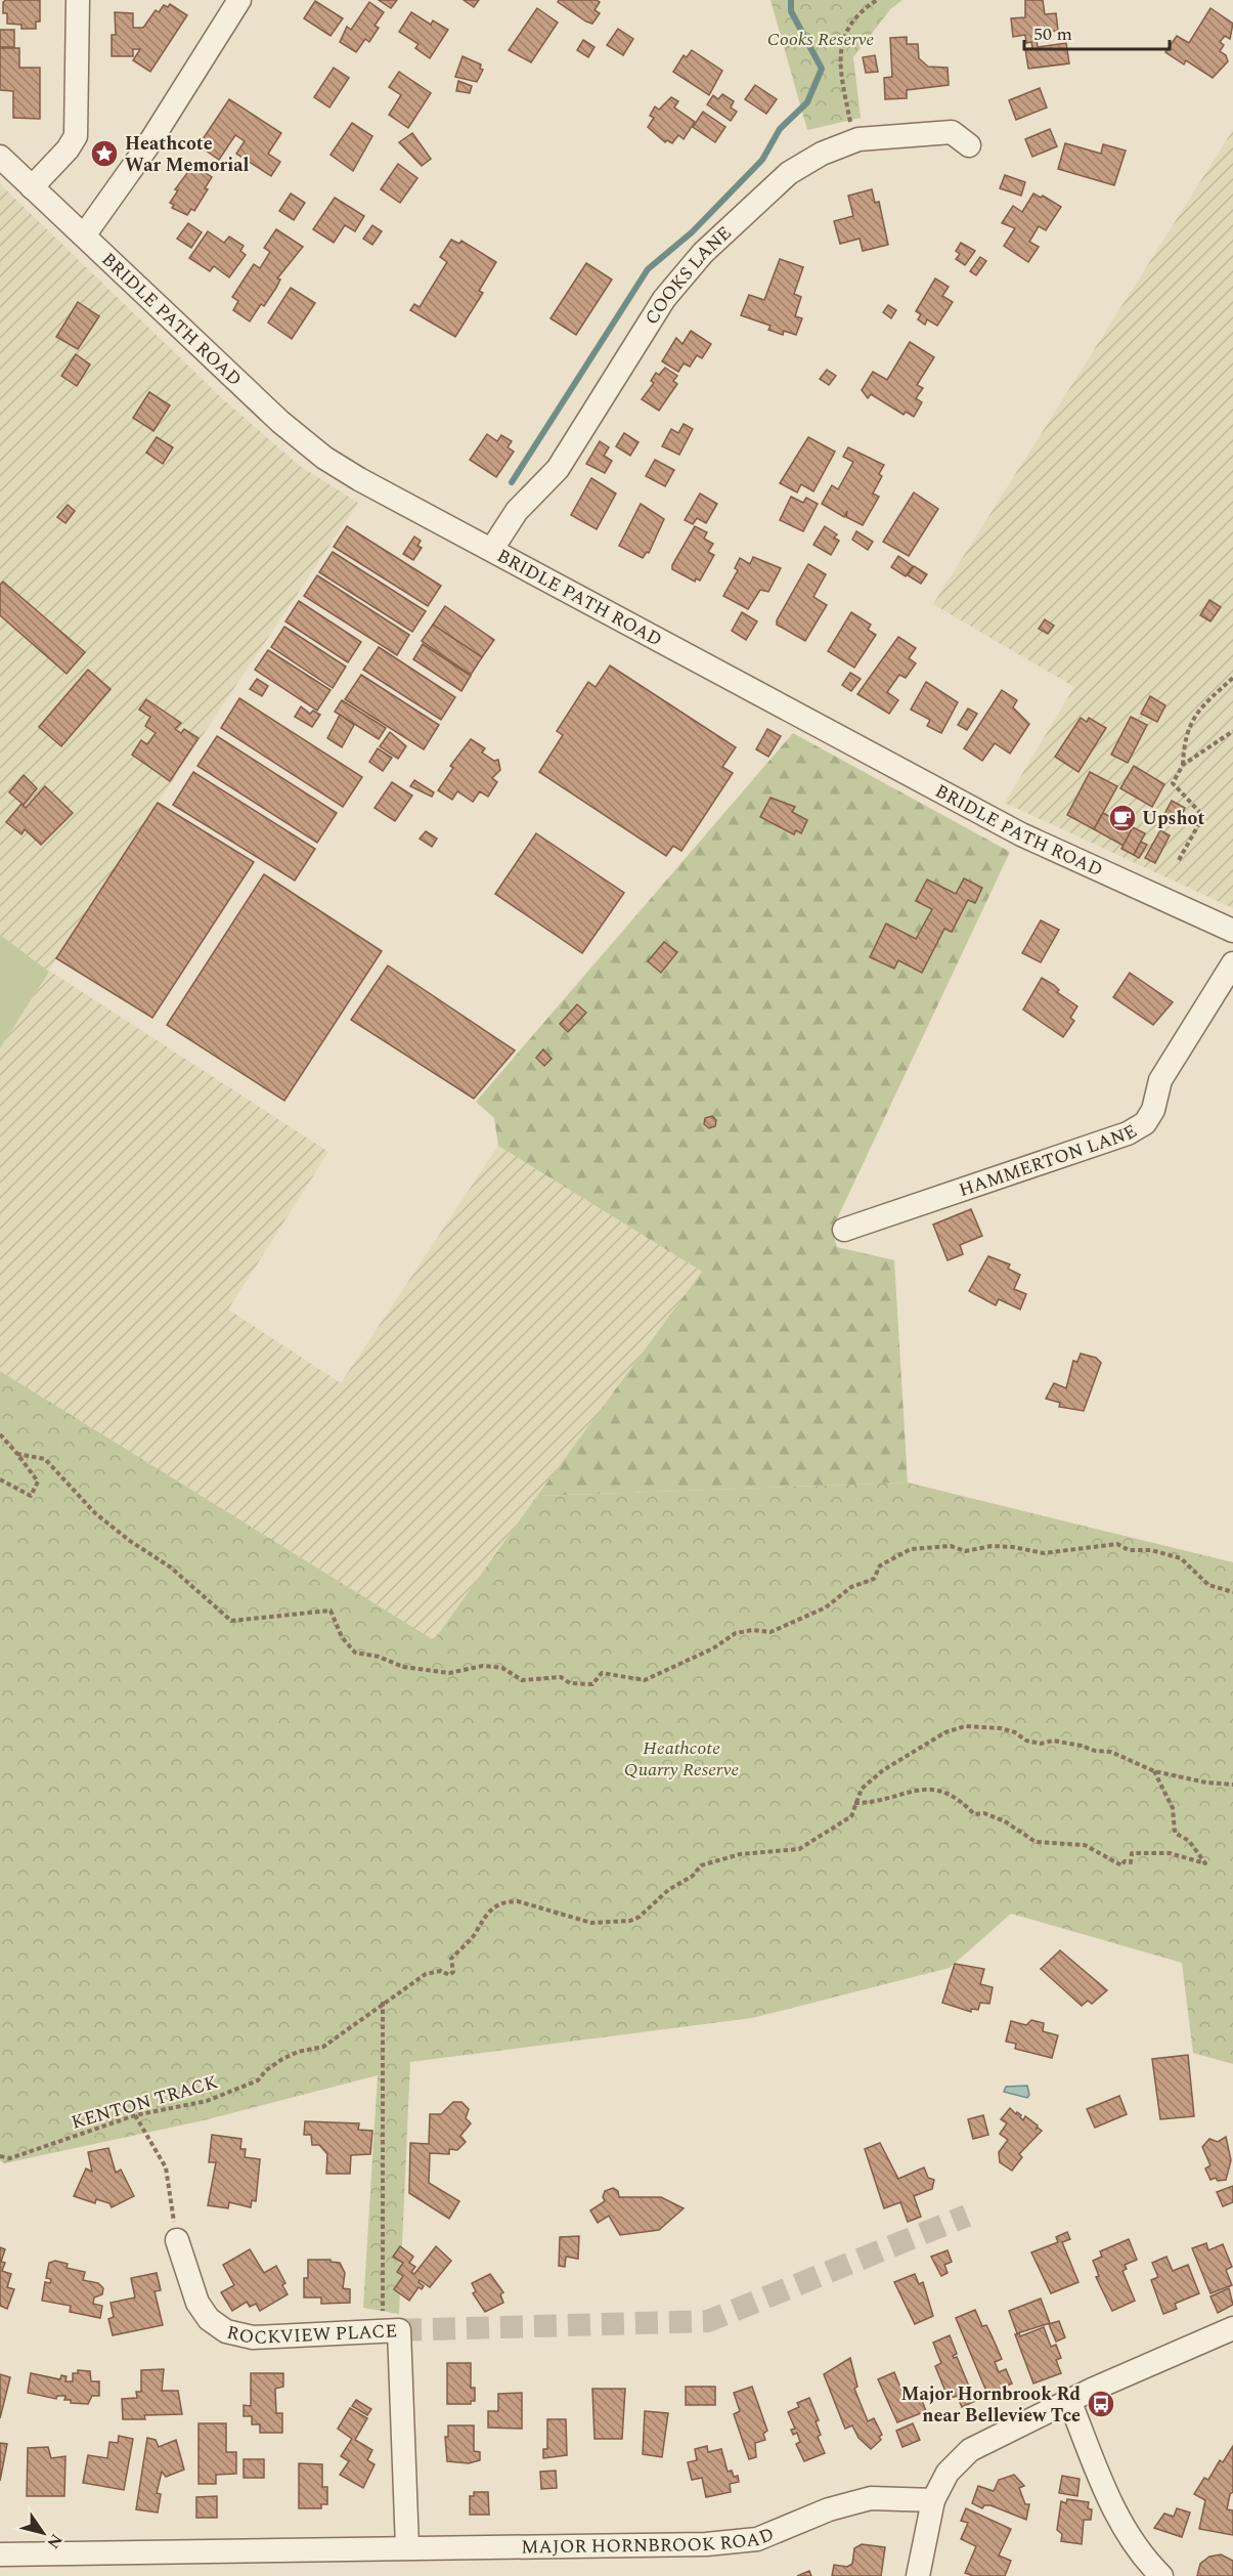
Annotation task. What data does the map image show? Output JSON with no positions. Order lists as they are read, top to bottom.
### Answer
{
  "streets": {
    "street": [
      "COOKS LANE",
      "BRIDLE PATH ROAD",
      "HAMMERTON LANE",
      "ROCKVIEW PLACE",
      "MAJOR HORNBROOK ROAD"
    ],
    "path": ["KENTON TRACK"]
  },
  "crossings": [
    ["COOKS LANE", "BRIDLE PATH ROAD"],
    ["ROCKVIEW PLACE", "MAJOR HORNBROOK ROAD"]
  ],
  "parks": ["Cooks Reserve", "Heathcote Quarry Reserve"],
  "places": {
    "place": ["Heathcote War Memorial"],
    "cafe": ["Upshot"],
    "bus stop": ["Major Hornbrook Rd near Belleview Tce"]
  },
  "scale_bar": "50 m",
  "north": "bottom right"
}
